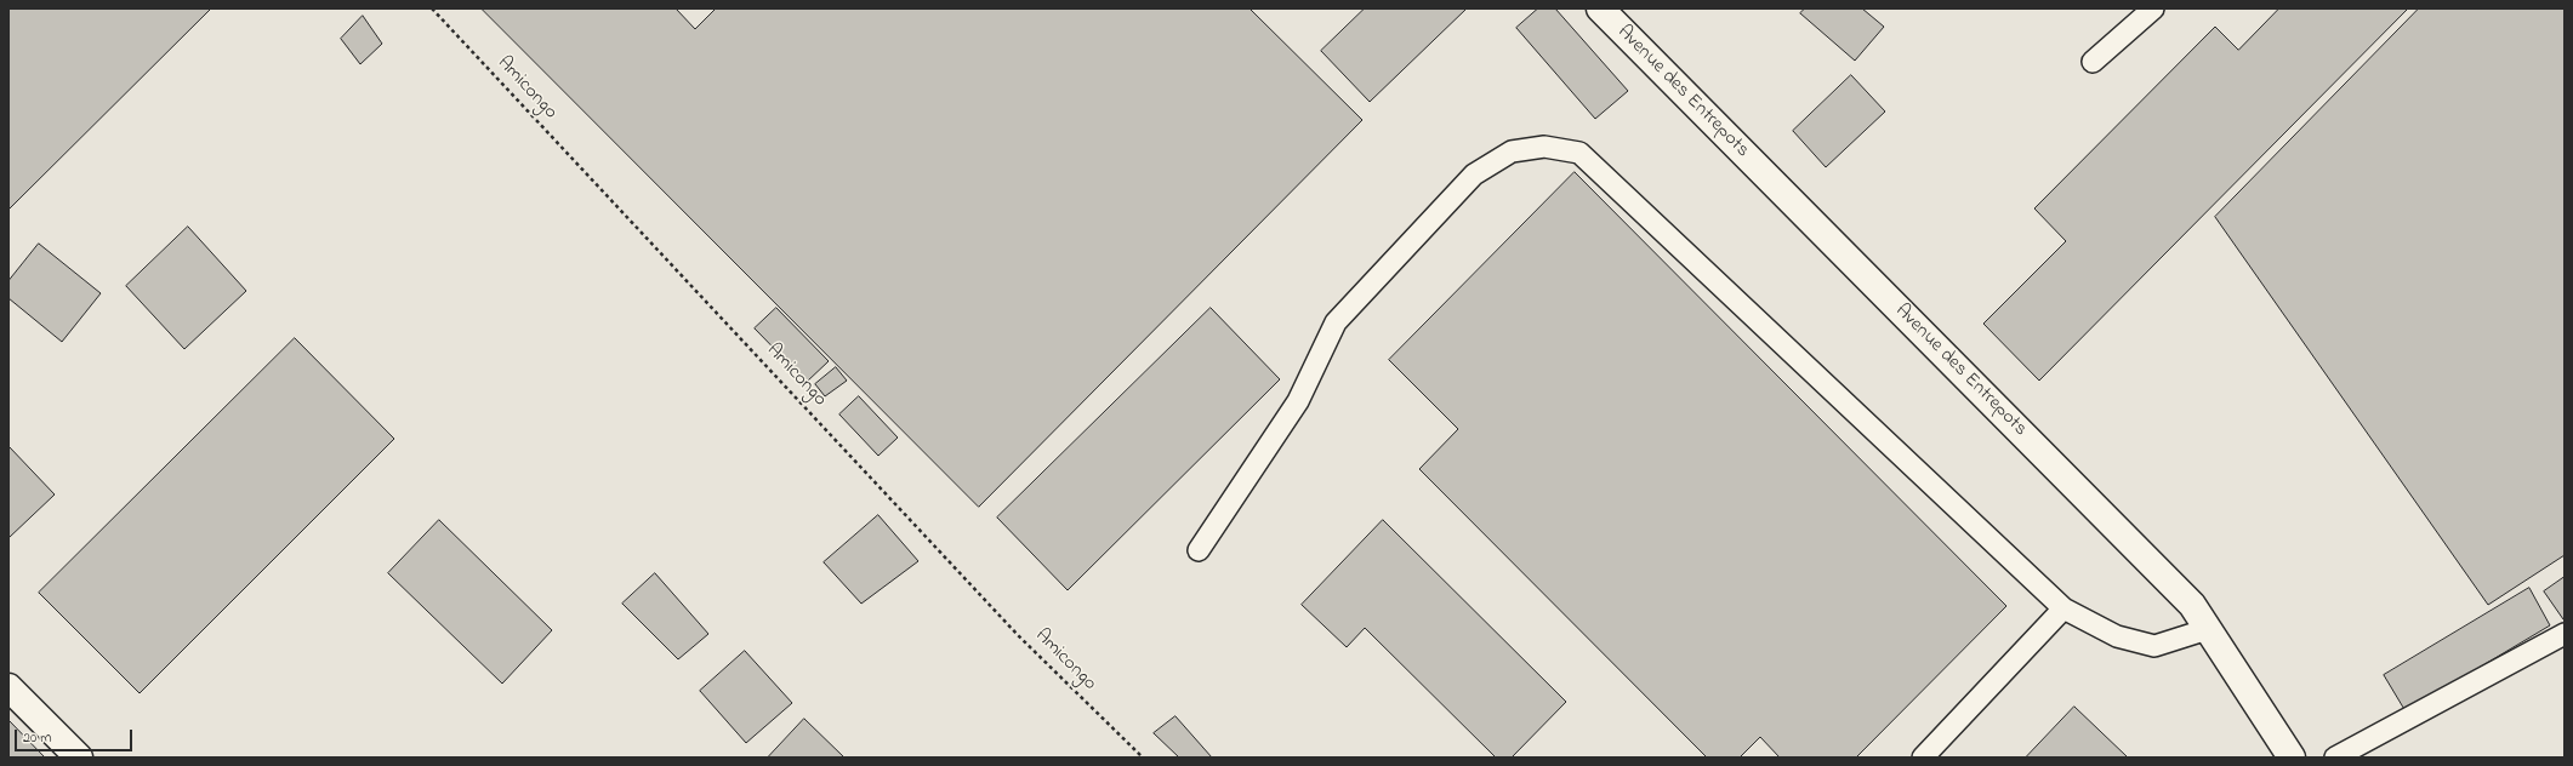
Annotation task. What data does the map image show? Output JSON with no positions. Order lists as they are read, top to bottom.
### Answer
{
  "streets": {
    "street": ["Avenue des Entrepots"],
    "path": ["Amicongo"]
  },
  "scale_bar": "20 m"
}
